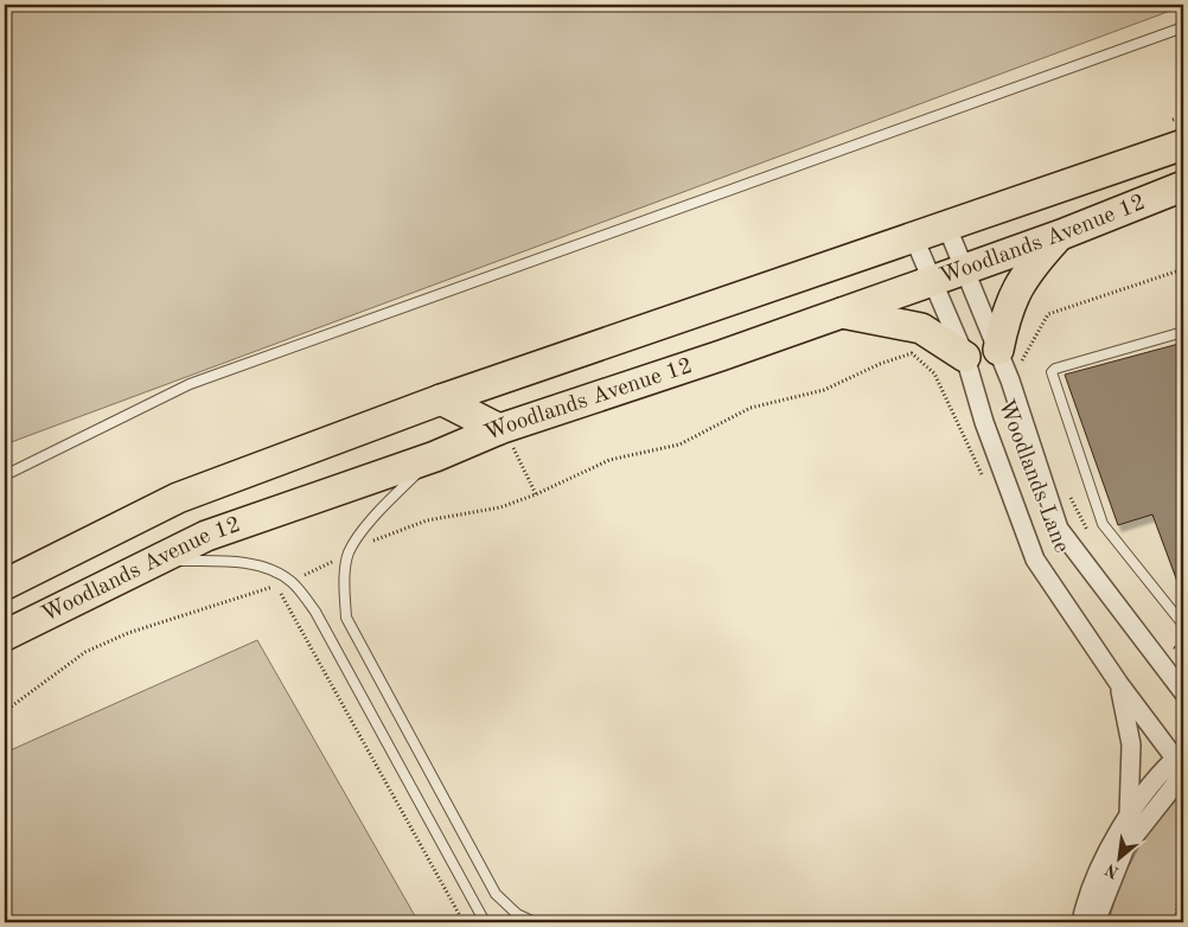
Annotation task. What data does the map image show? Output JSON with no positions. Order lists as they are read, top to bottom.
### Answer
{
  "streets": {
    "main road": ["Woodlands Avenue 12"],
    "street": ["Woodlands Lane"]
  },
  "crossings": [
    ["Woodlands Avenue 12", "Woodlands Lane"]
  ],
  "north": "bottom left"
}
